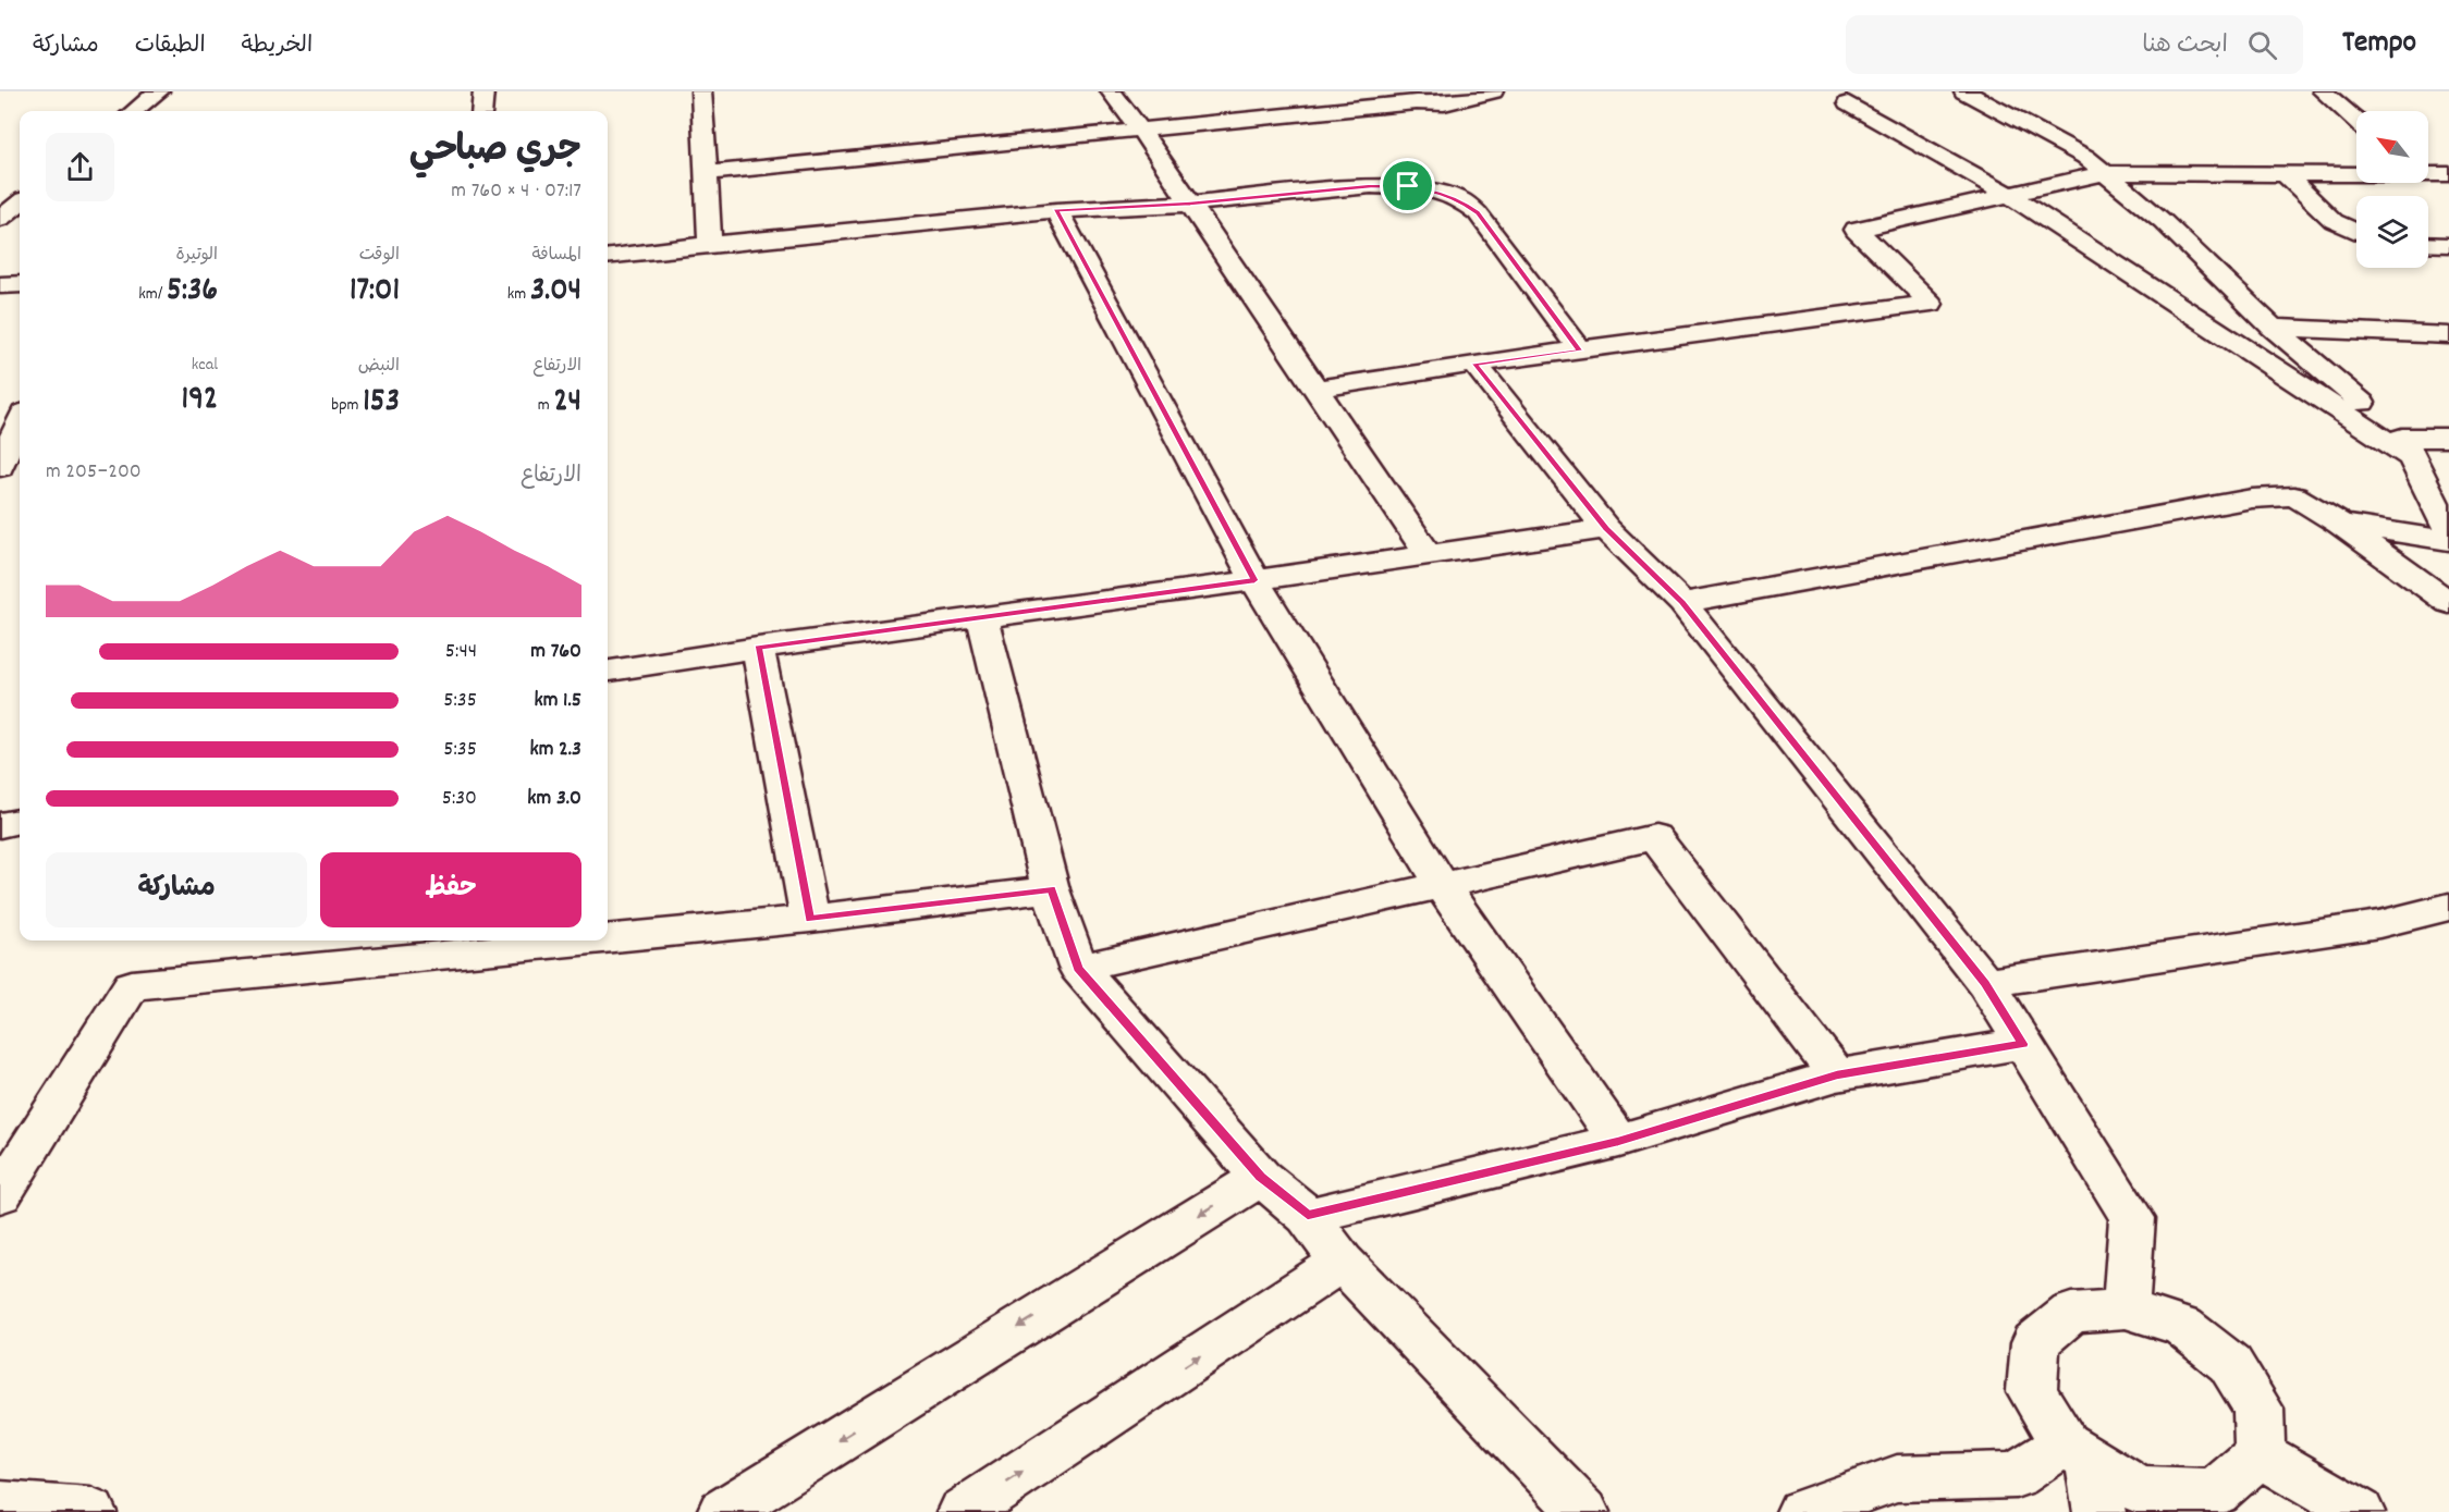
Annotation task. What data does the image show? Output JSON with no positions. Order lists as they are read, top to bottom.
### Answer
{
  "north": "top left",
  "page": {
    "header": "Tempo",
    "search": "ابحث هنا",
    "nav": ["الخريطة", "الطبقات", "مشاركة"],
    "heading": ["جري صباحي", "07:17 · 4 × 760 m"],
    "stats": [
      ["المسافة", "3.04 km"],
      ["الوقت", "17:01"],
      ["الوتيرة", "5:36 /km"],
      ["الارتفاع", "24 m"],
      ["النبض", "153 bpm"],
      ["kcal", "192"]
    ],
    "chart": ["الارتفاع", "200–205 m"],
    "list": [
      {
        "name": "760 m",
        "note": "5:44"
      },
      {
        "name": "1.5 km",
        "note": "5:35"
      },
      {
        "name": "2.3 km",
        "note": "5:35"
      },
      {
        "name": "3.0 km",
        "note": "5:30"
      }
    ],
    "buttons": ["حفظ", "مشاركة"]
  }
}
